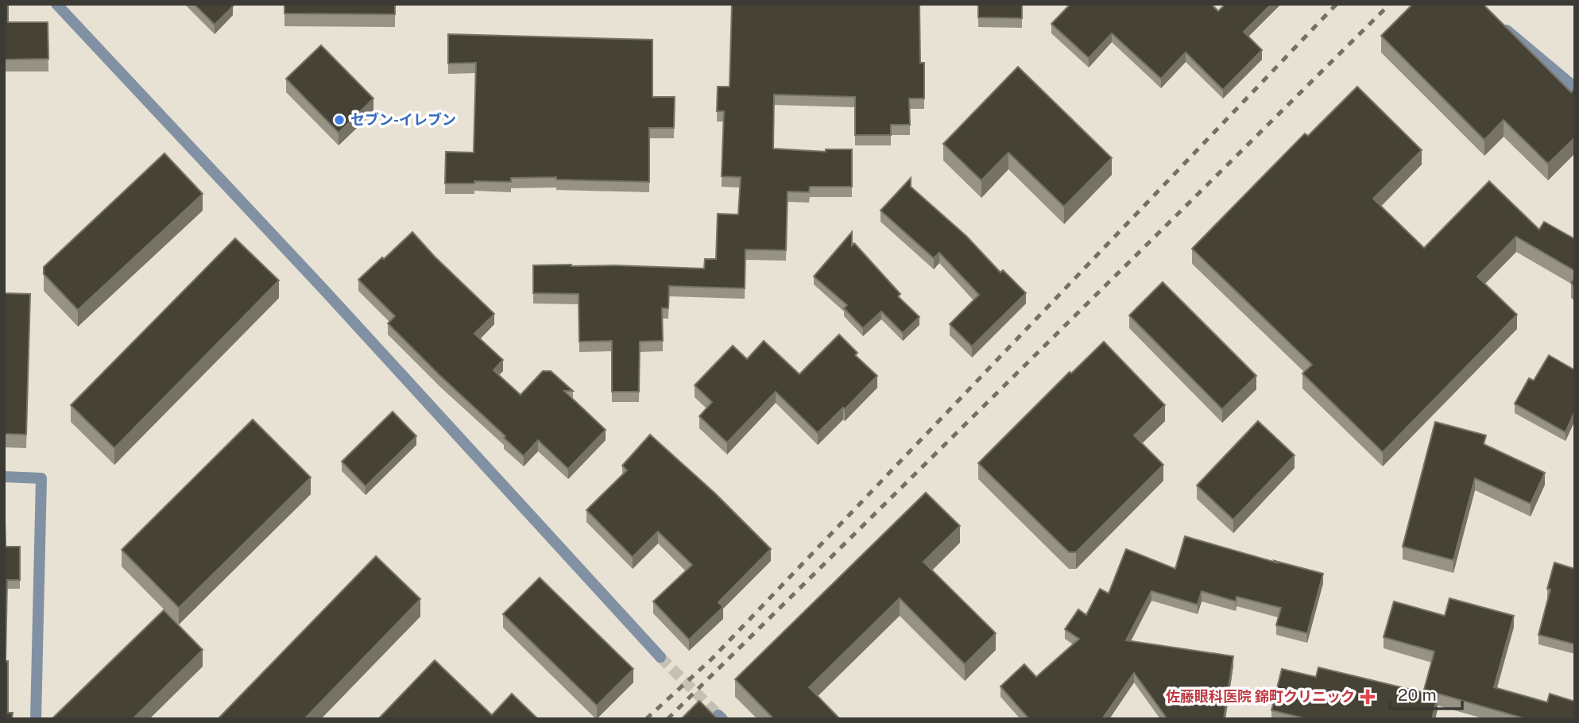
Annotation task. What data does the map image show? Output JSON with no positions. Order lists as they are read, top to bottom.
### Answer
{
  "places": {
    "other": ["セブン-イレブン"],
    "health": ["佐藤眼科医院 錦町クリニック"]
  },
  "scale_bar": "20 m"
}
